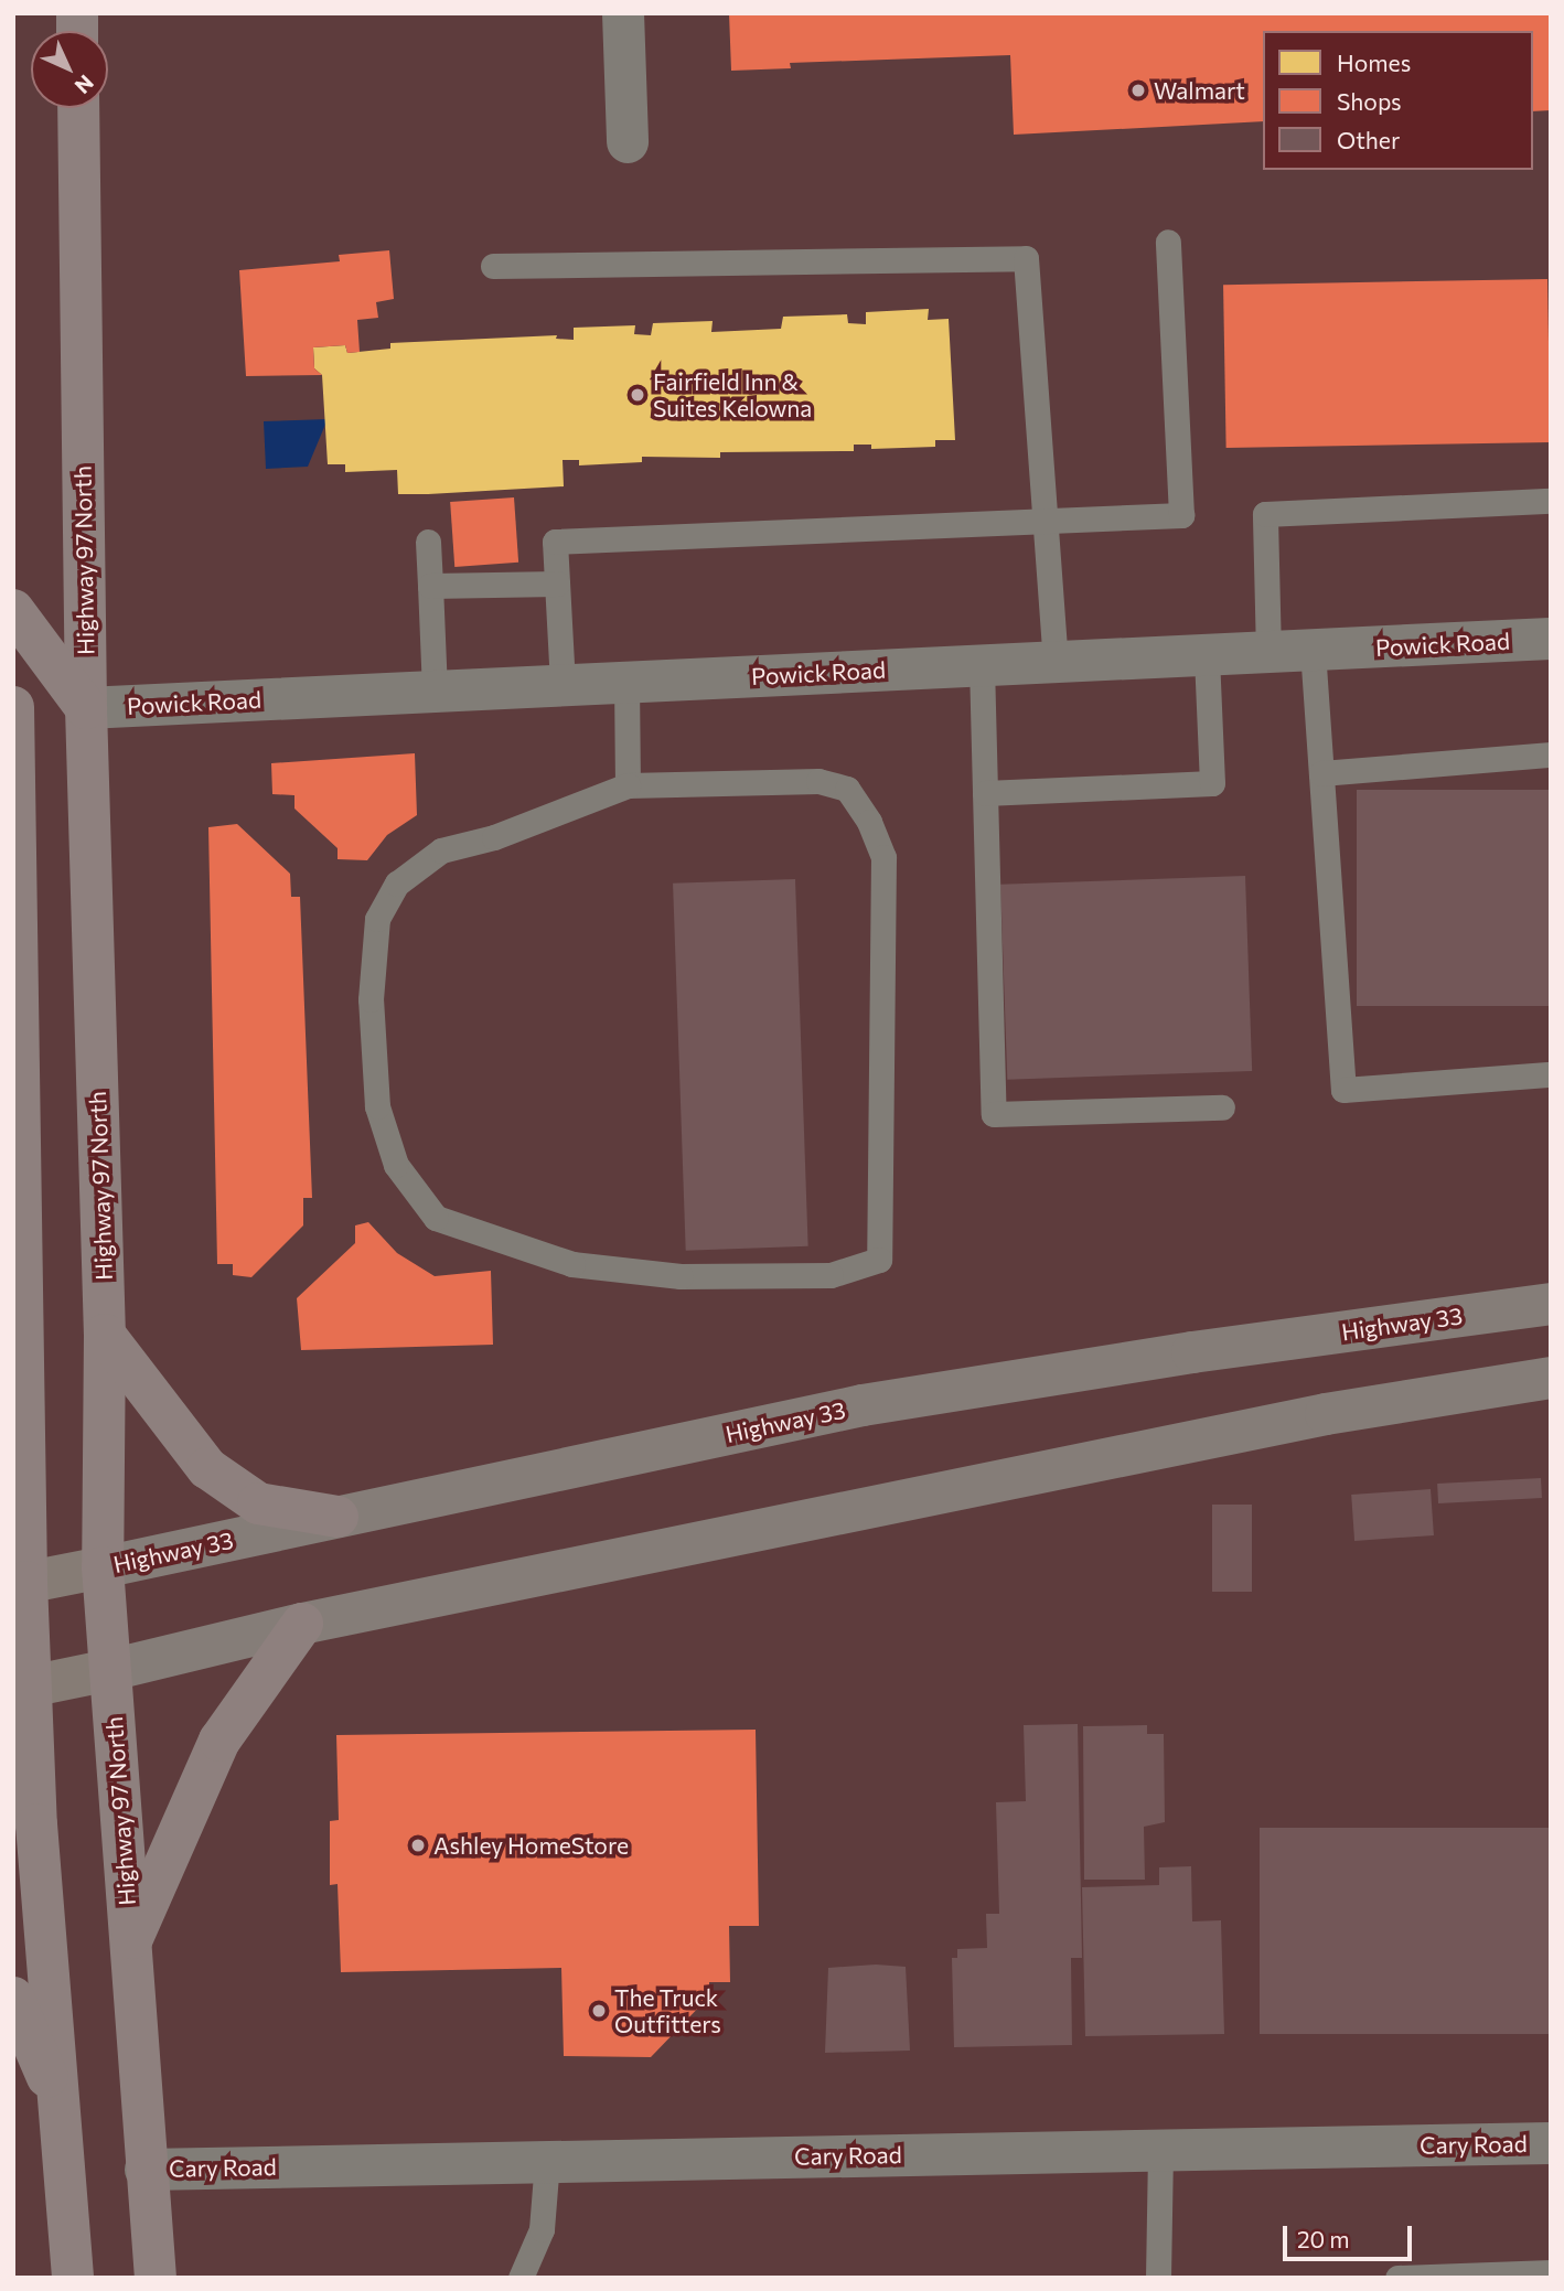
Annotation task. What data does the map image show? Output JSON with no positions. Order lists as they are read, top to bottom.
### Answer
{
  "streets": {
    "highway": ["Highway 97 North"],
    "main road": ["Highway 33"],
    "street": ["Powick Road", "Cary Road"]
  },
  "crossings": [
    ["Highway 97 North", "Powick Road"],
    ["Highway 97 North", "Highway 33"],
    ["Highway 97 North", "Cary Road"]
  ],
  "places": [
    "Walmart",
    "Fairfield Inn & Suites Kelowna",
    "Ashley HomeStore",
    "The Truck Outfitters"
  ],
  "legend": ["Homes", "Shops", "Other"],
  "scale_bar": "20 m",
  "north": "bottom right"
}
